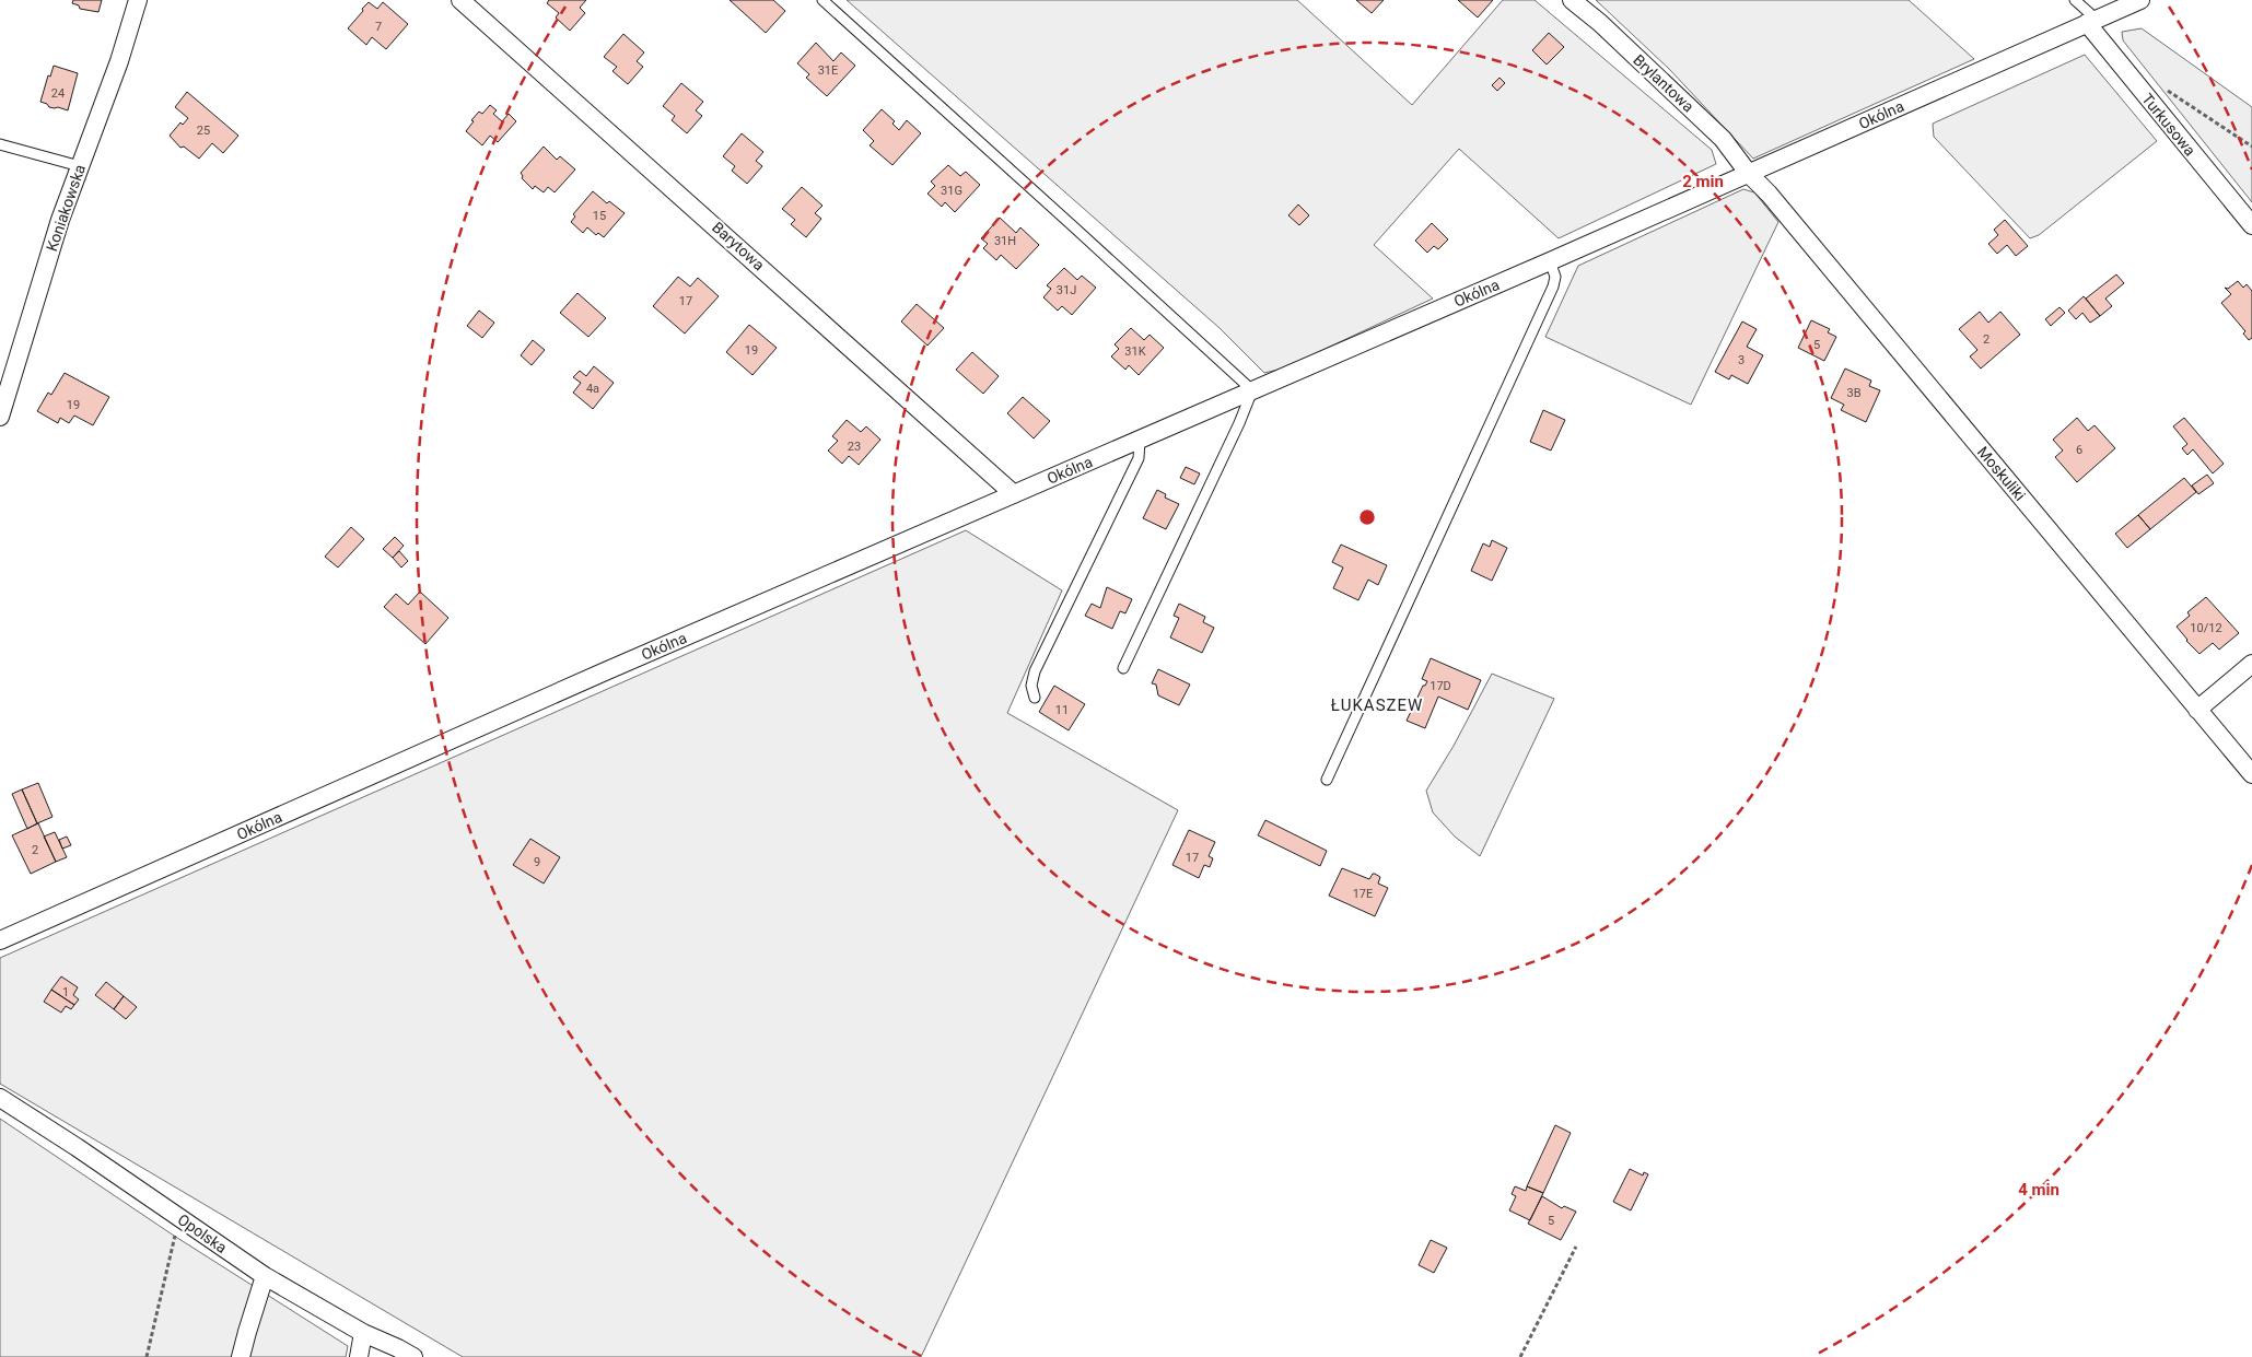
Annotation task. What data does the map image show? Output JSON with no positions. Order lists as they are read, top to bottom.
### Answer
{
  "streets": {
    "street": [
      "Brylantowa",
      "Okólna",
      "Turkusowa",
      "Koniakowska",
      "Barytowa",
      "Moskuliki",
      "Opolska"
    ]
  },
  "crossings": [
    ["Brylantowa", "Okólna"],
    ["Brylantowa", "Moskuliki"],
    ["Okólna", "Turkusowa"],
    ["Okólna", "Barytowa"],
    ["Okólna", "Moskuliki"]
  ],
  "districts": ["ŁUKASZEW"],
  "house_numbers": [
    "7",
    "31E",
    "24",
    "25",
    "31G",
    "15",
    "31H",
    "31J",
    "17",
    "2",
    "5",
    "19",
    "31K",
    "3",
    "4a",
    "3B",
    "19",
    "23",
    "6",
    "10/12",
    "17D",
    "11",
    "2",
    "17",
    "9",
    "17E",
    "1",
    "5"
  ],
  "rings": ["2 min", "4 min"]
}
